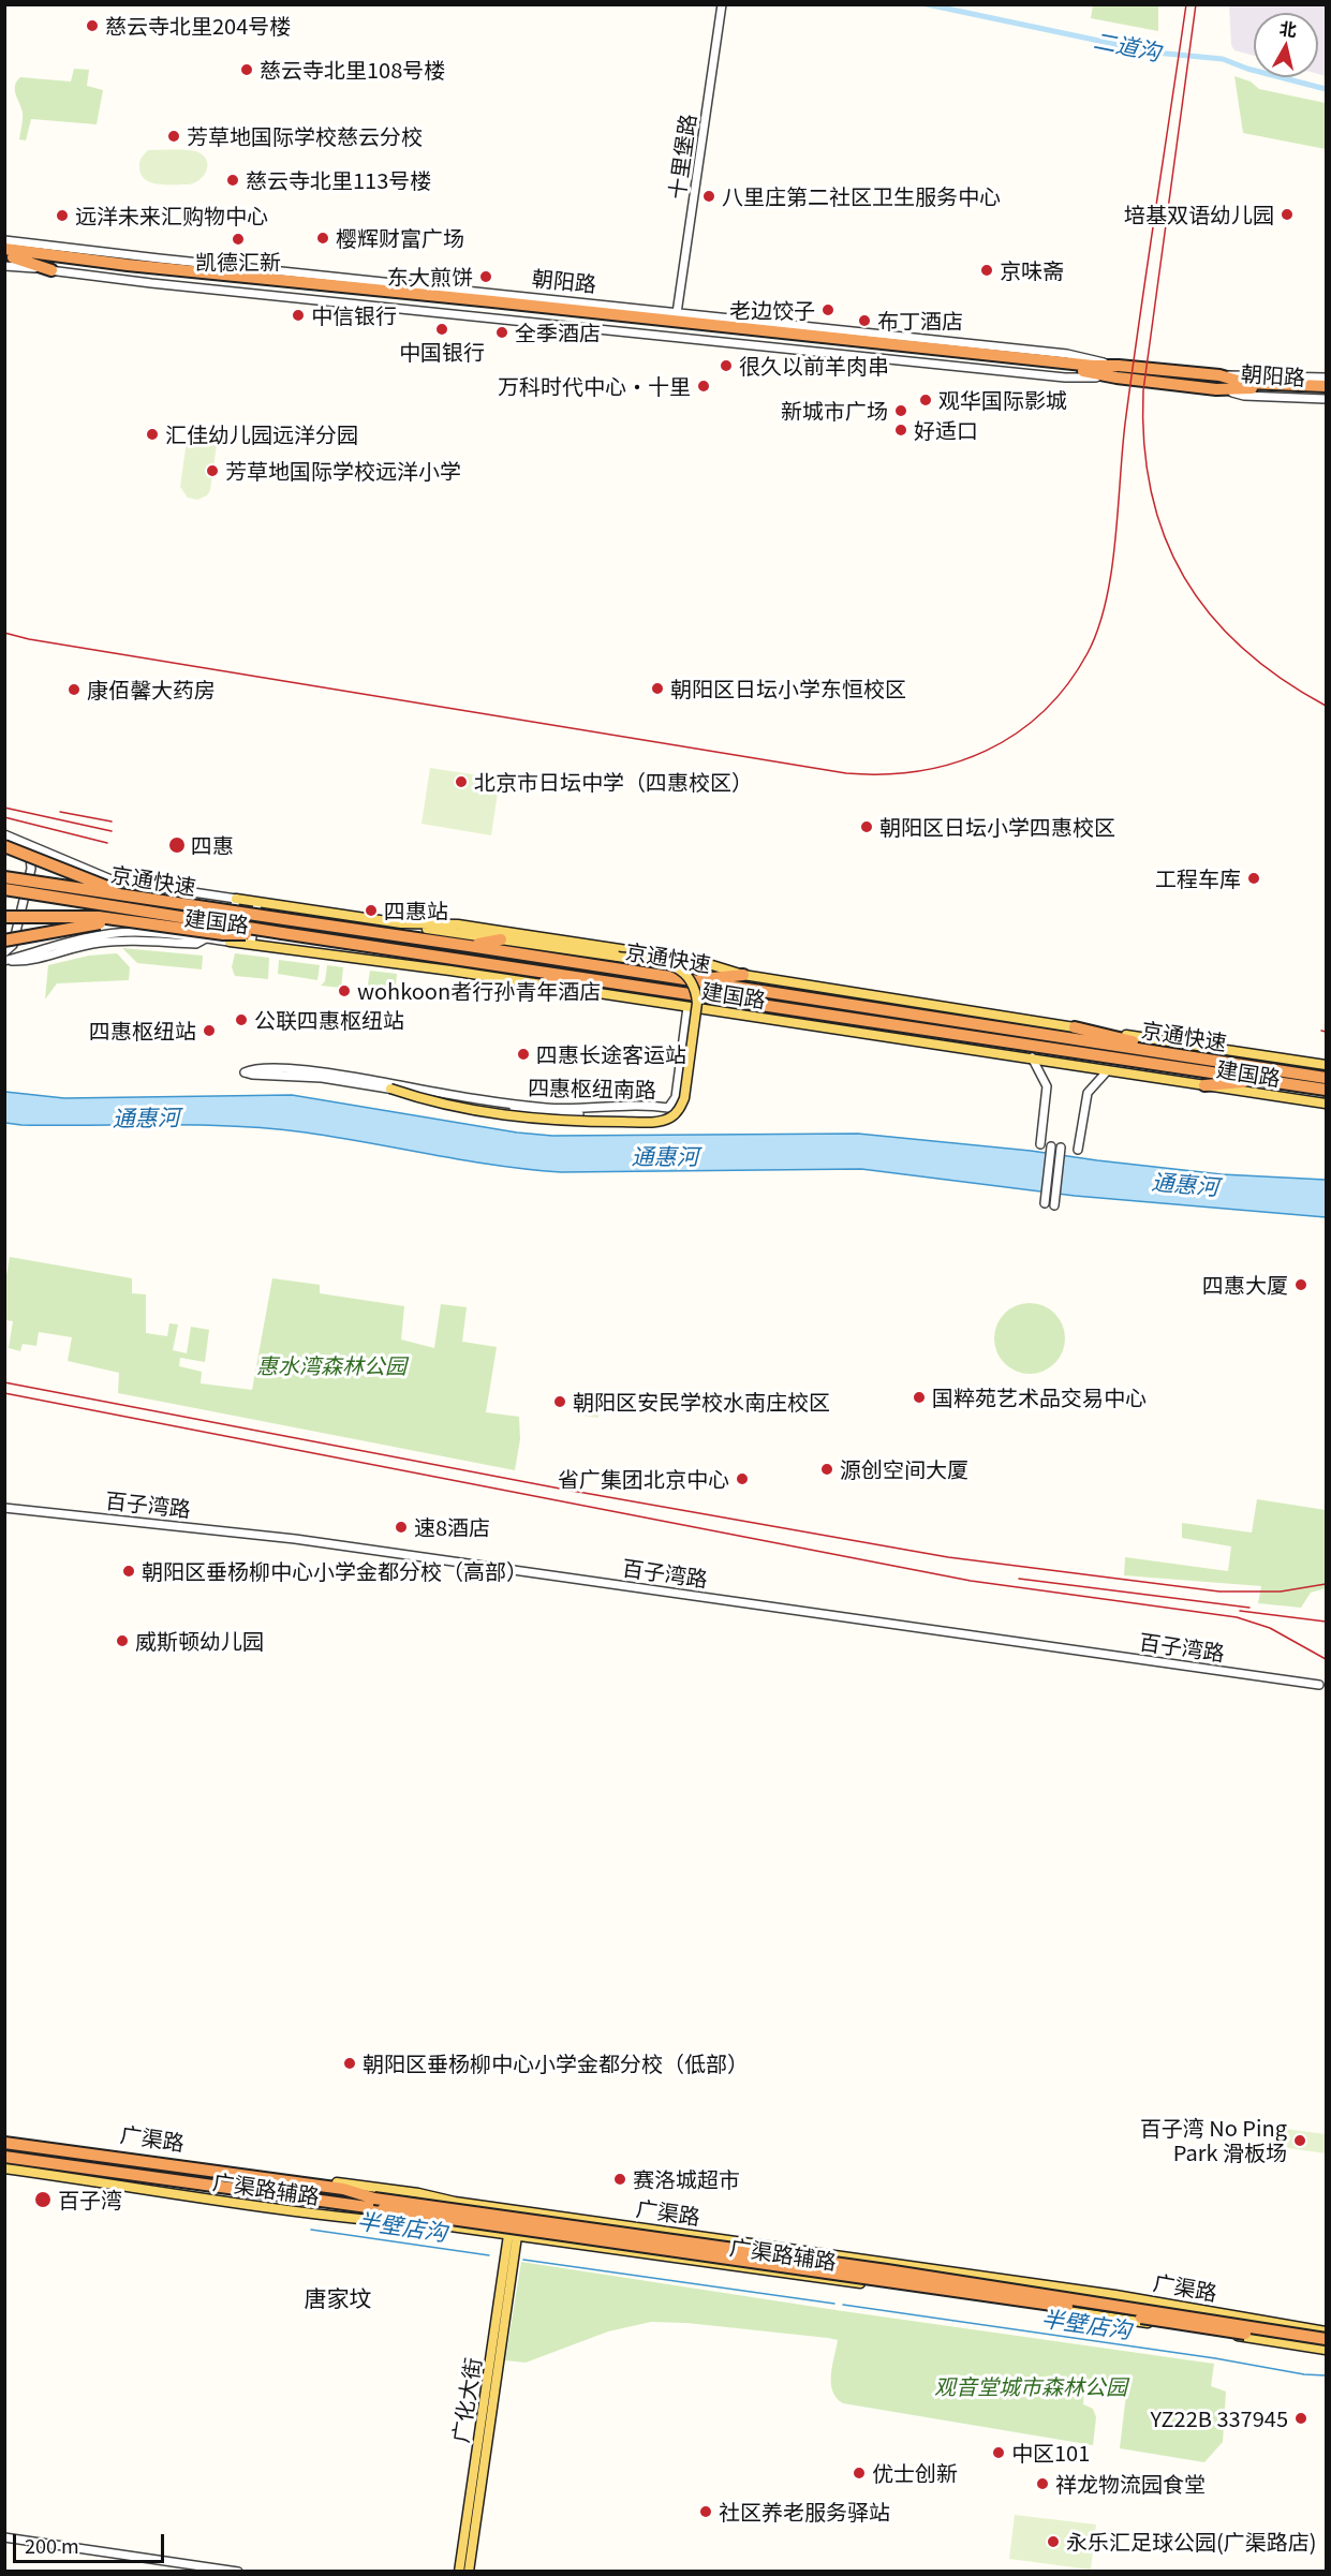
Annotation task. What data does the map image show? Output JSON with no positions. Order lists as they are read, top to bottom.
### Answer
{
  "streets": {
    "highway": ["朝阳路", "京通快速", "广渠路"],
    "main road": ["建国路", "广渠路辅路", "广化大街"],
    "street": ["十里堡路", "四惠枢纽南路", "百子湾路"]
  },
  "crossings": [
    ["十里堡路", "朝阳路"],
    ["京通快速", "建国路"],
    ["广渠路", "广渠路辅路"],
    ["广渠路辅路", "广化大街"]
  ],
  "districts": ["唐家坟"],
  "water": ["二道沟", "通惠河", "半壁店沟"],
  "parks": ["惠水湾森林公园", "观音堂城市森林公园"],
  "places": [
    "慈云寺北里204号楼",
    "慈云寺北里108号楼",
    "芳草地国际学校慈云分校",
    "慈云寺北里113号楼",
    "八里庄第二社区卫生服务中心",
    "培基双语幼儿园",
    "远洋未来汇购物中心",
    "樱辉财富广场",
    "凯德汇新",
    "京味斋",
    "东大煎饼",
    "老边饺子",
    "中信银行",
    "布丁酒店",
    "中国银行",
    "全季酒店",
    "很久以前羊肉串",
    "万科时代中心·十里",
    "观华国际影城",
    "新城市广场",
    "好适口",
    "汇佳幼儿园远洋分园",
    "芳草地国际学校远洋小学",
    "朝阳区日坛小学东恒校区",
    "康佰馨大药房",
    "北京市日坛中学（四惠校区）",
    "朝阳区日坛小学四惠校区",
    "四惠",
    "工程车库",
    "四惠站",
    "wohkoon者行孙青年酒店",
    "公联四惠枢纽站",
    "四惠枢纽站",
    "四惠长途客运站",
    "四惠大厦",
    "国粹苑艺术品交易中心",
    "朝阳区安民学校水南庄校区",
    "源创空间大厦",
    "省广集团北京中心",
    "速8酒店",
    "朝阳区垂杨柳中心小学金都分校（高部）",
    "威斯顿幼儿园",
    "朝阳区垂杨柳中心小学金都分校（低部）",
    "百子湾 No Ping Park 滑板场",
    "赛洛城超市",
    "百子湾",
    "YZ22B 337945",
    "中区101",
    "优士创新",
    "祥龙物流园食堂",
    "社区养老服务驿站",
    "永乐汇足球公园(广渠路店)"
  ],
  "scale_bar": "200 m",
  "north": "top"
}
